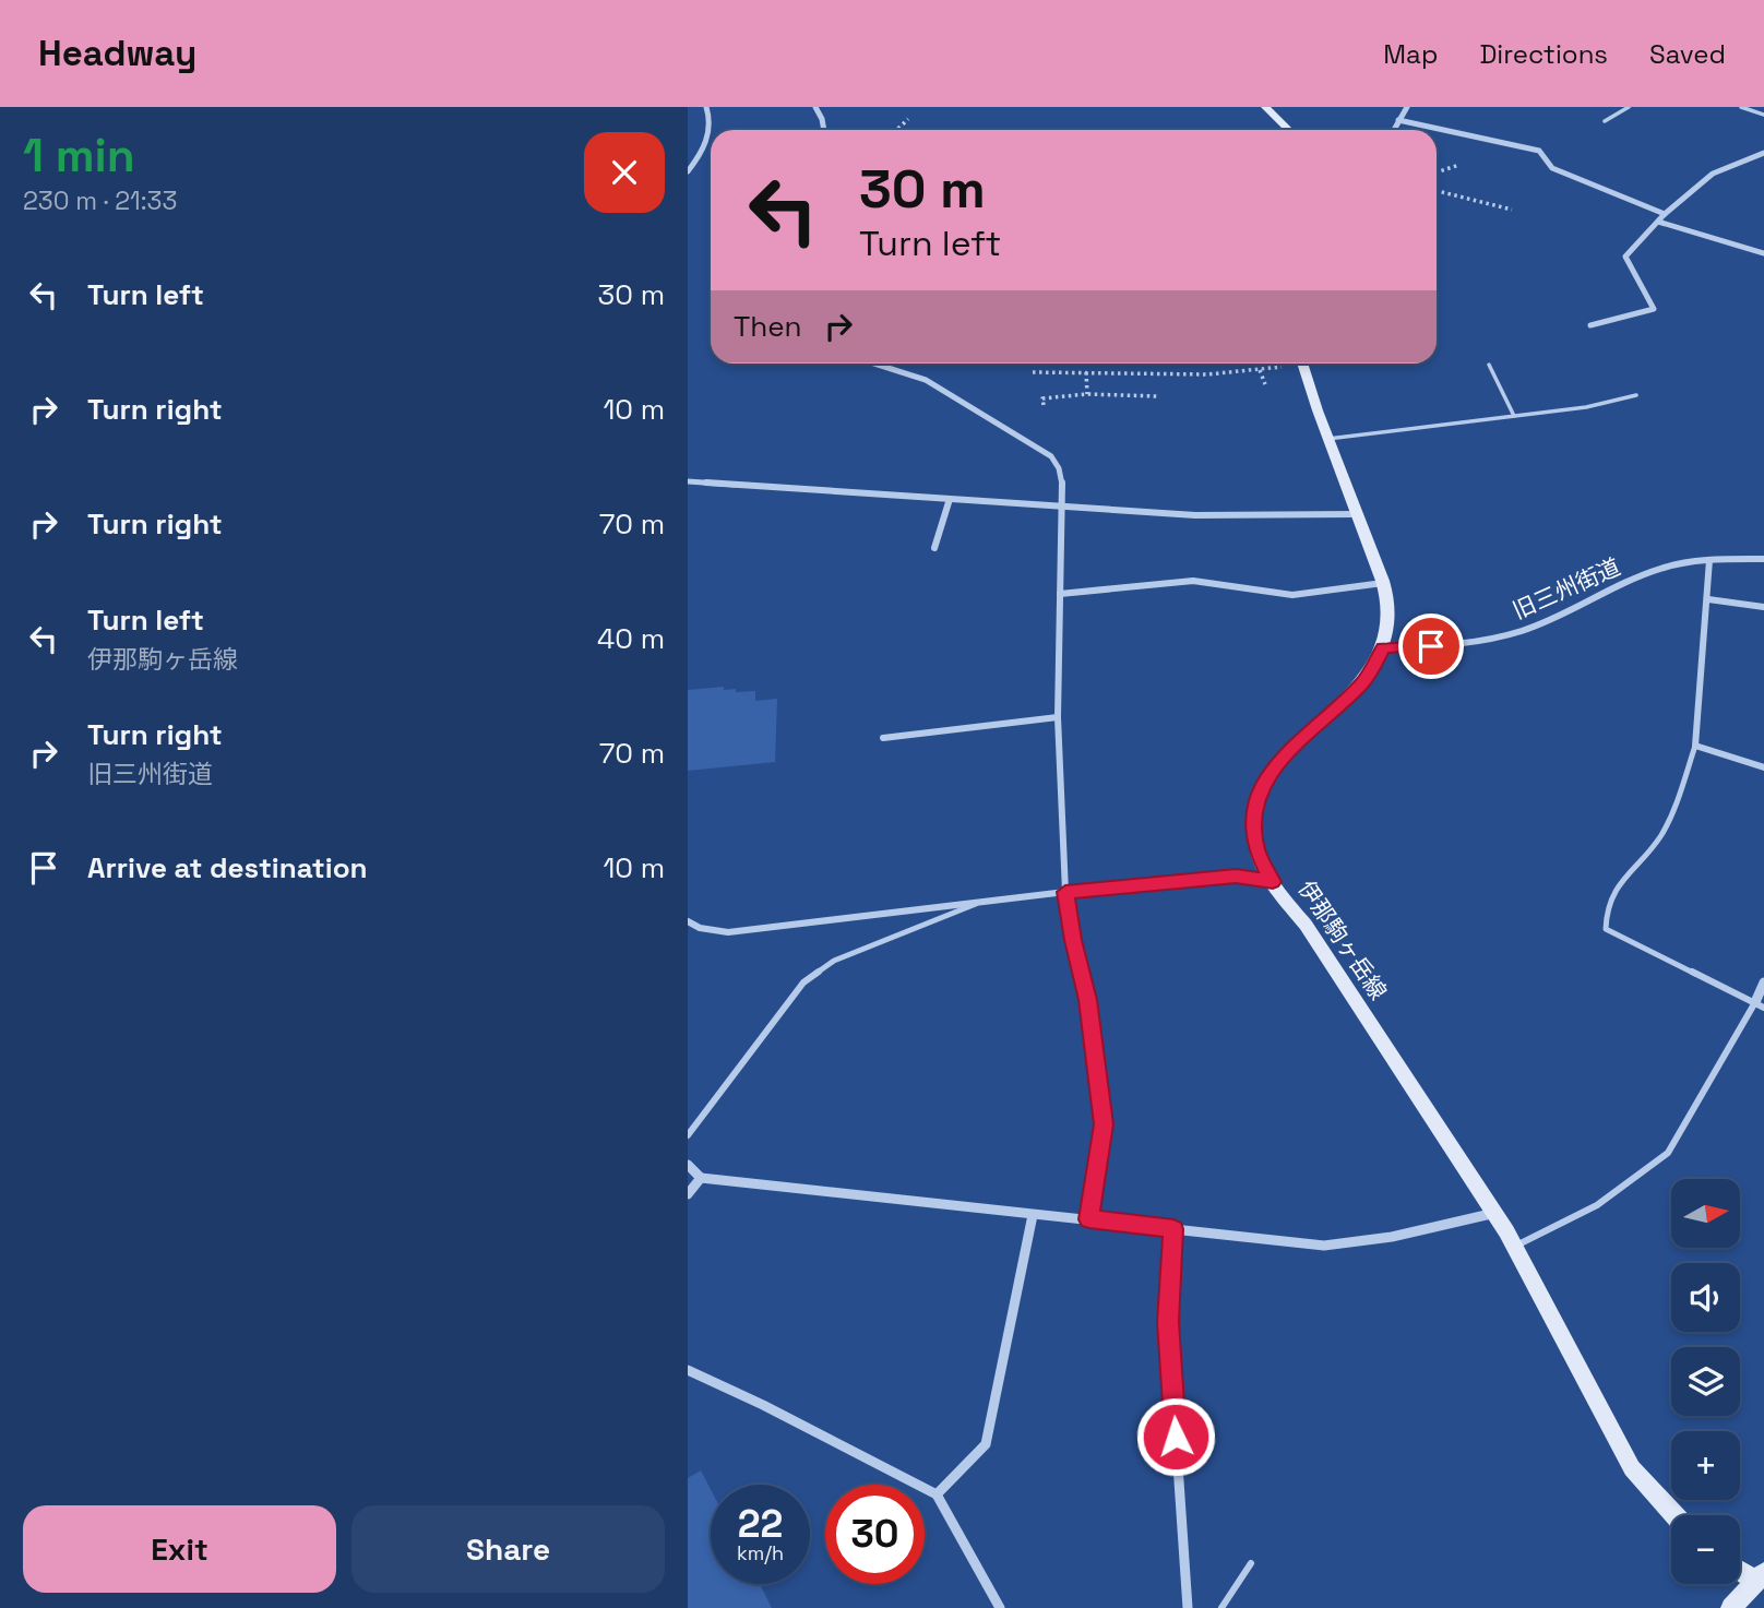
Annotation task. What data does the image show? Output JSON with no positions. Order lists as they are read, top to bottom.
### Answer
{
  "streets": {
    "main road": ["伊那駒ヶ岳線"],
    "street": ["旧三州街道"]
  },
  "crossings": [
    ["旧三州街道", "伊那駒ヶ岳線"]
  ],
  "north": "right",
  "page": {
    "header": "Headway",
    "nav": ["Map", "Directions", "Saved"],
    "heading": ["1 min", "230 m · 21:33"],
    "turn": ["30 m", "Turn left"],
    "list": [
      {
        "name": "Turn left",
        "value": "30 m"
      },
      {
        "name": "Turn right",
        "value": "10 m"
      },
      {
        "name": "Turn right",
        "value": "70 m"
      },
      {
        "name": "Turn left",
        "note": "伊那駒ヶ岳線",
        "value": "40 m"
      },
      {
        "name": "Turn right",
        "note": "旧三州街道",
        "value": "70 m"
      },
      {
        "name": "Arrive at destination",
        "value": "10 m"
      }
    ],
    "then": "Then",
    "map_buttons": ["+", "−"],
    "speed": "22 km/h",
    "limit": "30",
    "buttons": ["Exit", "Share"]
  }
}
